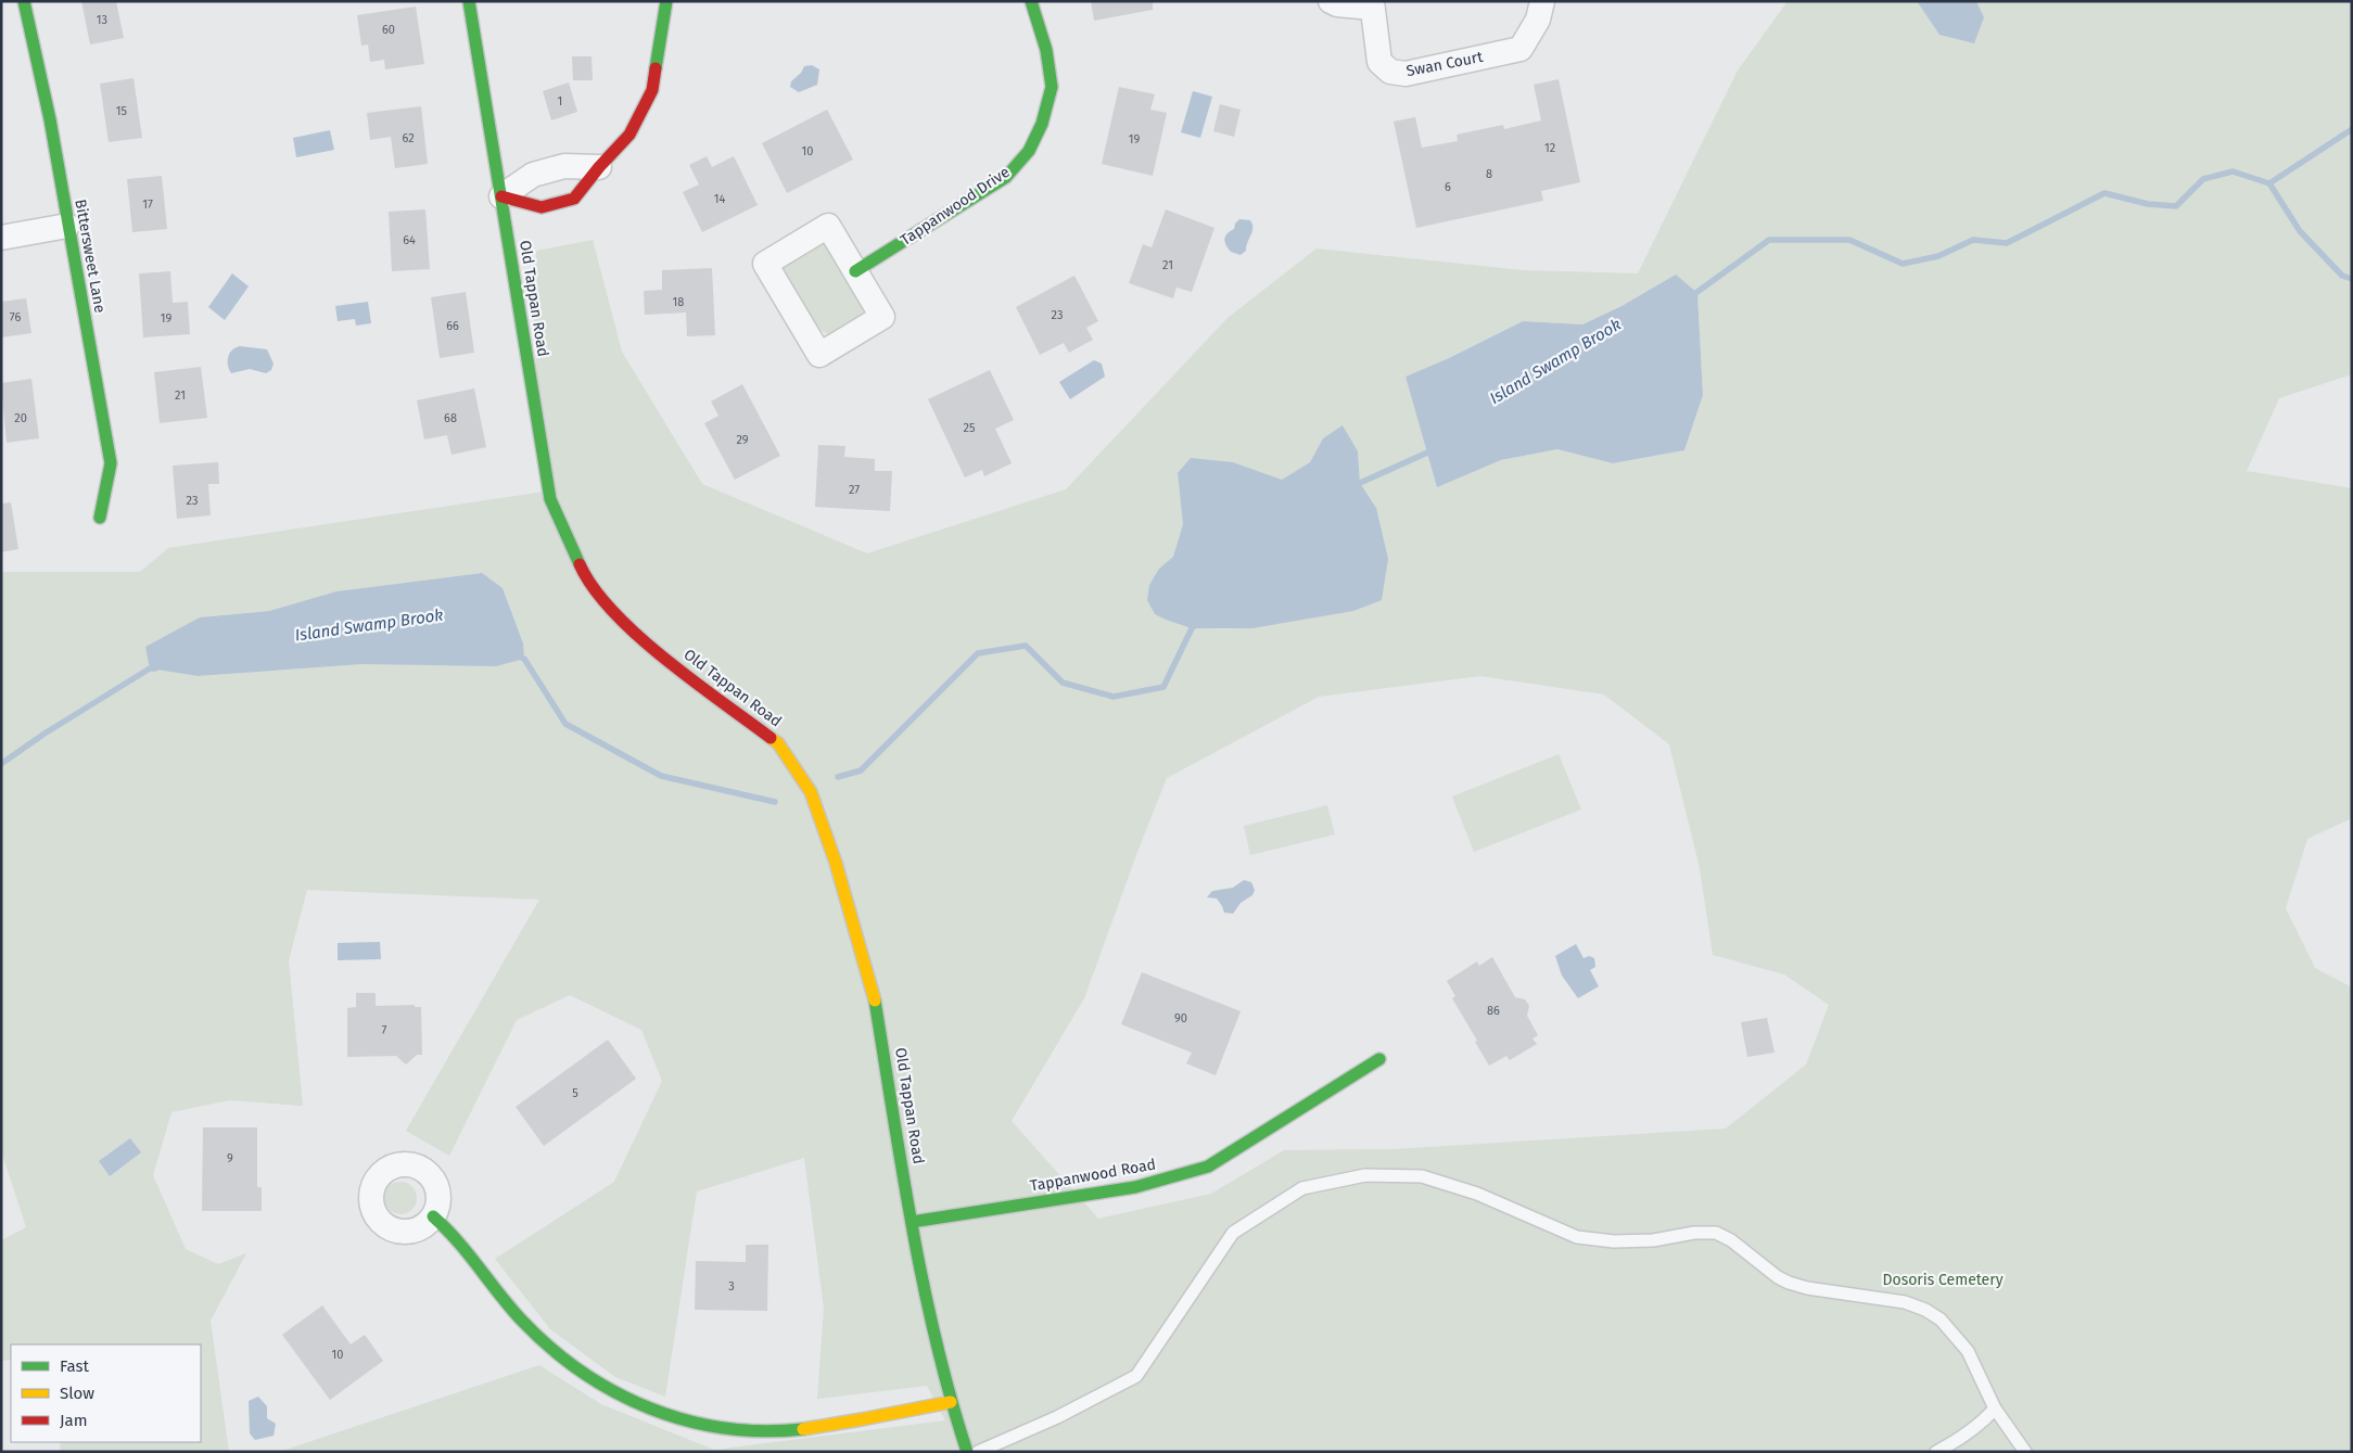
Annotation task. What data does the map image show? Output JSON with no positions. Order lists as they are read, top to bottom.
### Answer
{
  "streets": {
    "street": [
      "Swan Court",
      "Tappanwood Drive",
      "Bittersweet Lane",
      "Old Tappan Road",
      "Tappanwood Road"
    ]
  },
  "crossings": [
    ["Old Tappan Road", "Tappanwood Road"]
  ],
  "water": ["Island Swamp Brook"],
  "parks": ["Dosoris Cemetery"],
  "house_numbers": [
    "13",
    "60",
    "1",
    "15",
    "62",
    "19",
    "12",
    "10",
    "8",
    "6",
    "14",
    "17",
    "64",
    "21",
    "18",
    "23",
    "76",
    "19",
    "66",
    "21",
    "20",
    "68",
    "25",
    "29",
    "27",
    "23",
    "86",
    "90",
    "7",
    "5",
    "9",
    "3",
    "10"
  ],
  "legend": ["Fast", "Slow", "Jam"]
}
